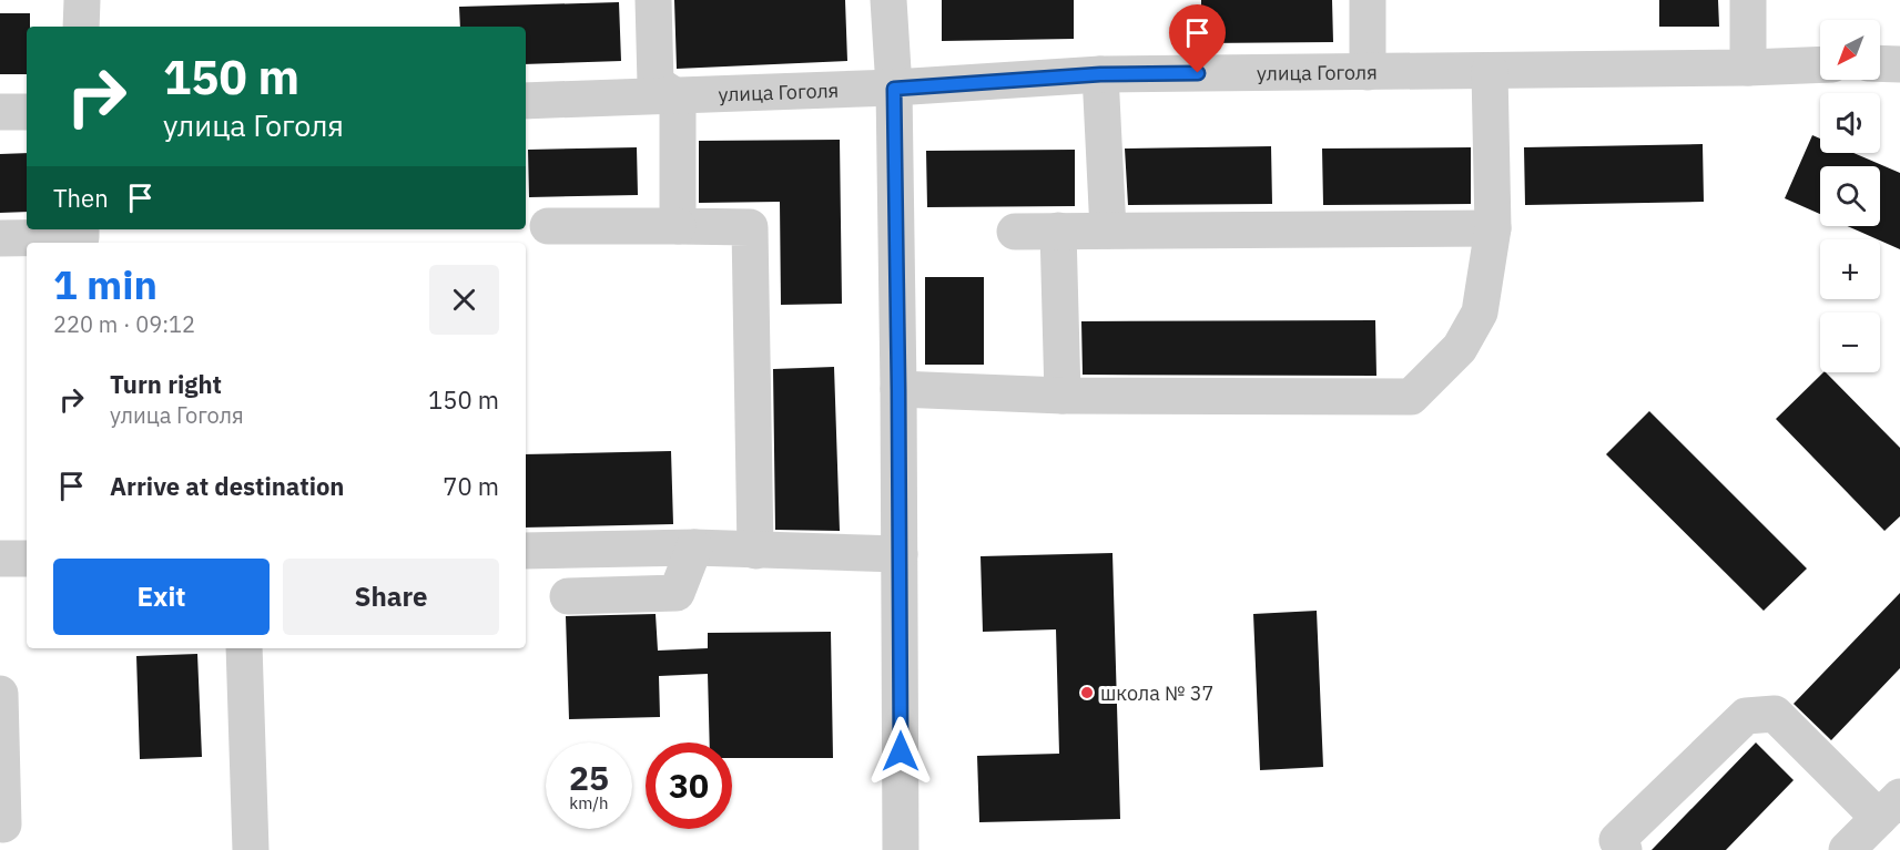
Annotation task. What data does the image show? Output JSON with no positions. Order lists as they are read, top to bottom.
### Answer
{
  "streets": {
    "street": ["улица Гоголя"]
  },
  "places": ["школа № 37"],
  "north": "bottom left",
  "page": {
    "map_buttons": ["+", "−"],
    "turn": ["150 m", "улица Гоголя"],
    "then": "Then",
    "heading": ["1 min", "220 m · 09:12"],
    "list": [
      {
        "name": "Turn right",
        "note": "улица Гоголя",
        "value": "150 m"
      },
      {
        "name": "Arrive at destination",
        "value": "70 m"
      }
    ],
    "buttons": ["Exit", "Share"],
    "speed": "25 km/h",
    "limit": "30"
  }
}
